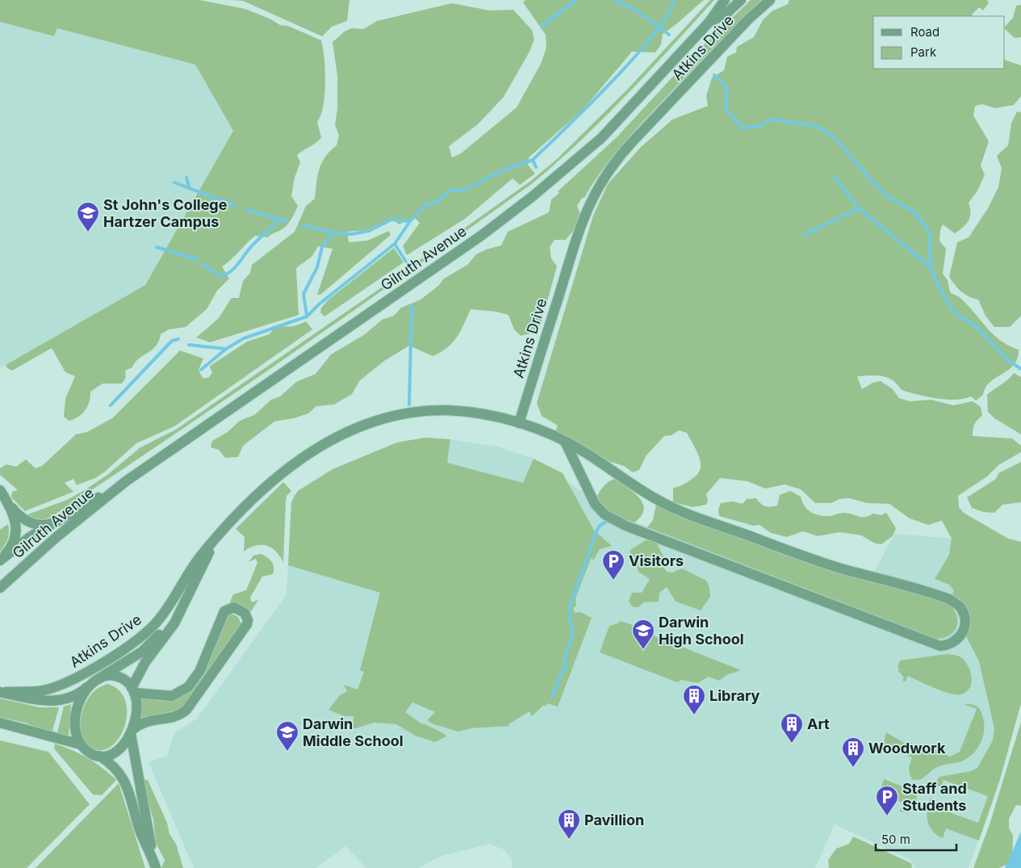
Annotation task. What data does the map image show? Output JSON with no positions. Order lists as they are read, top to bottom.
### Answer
{
  "streets": {
    "street": ["Atkins Drive", "Gilruth Avenue"]
  },
  "places": {
    "school or university": ["St John's College Hartzer Campus", "Darwin High School", "Darwin Middle School"],
    "parking": ["Visitors", "Staff and Students"],
    "building": [
      "Library",
      "Art",
      "Woodwork",
      "Pavillion"
    ]
  },
  "legend": ["Road", "Park"],
  "scale_bar": "50 m"
}
